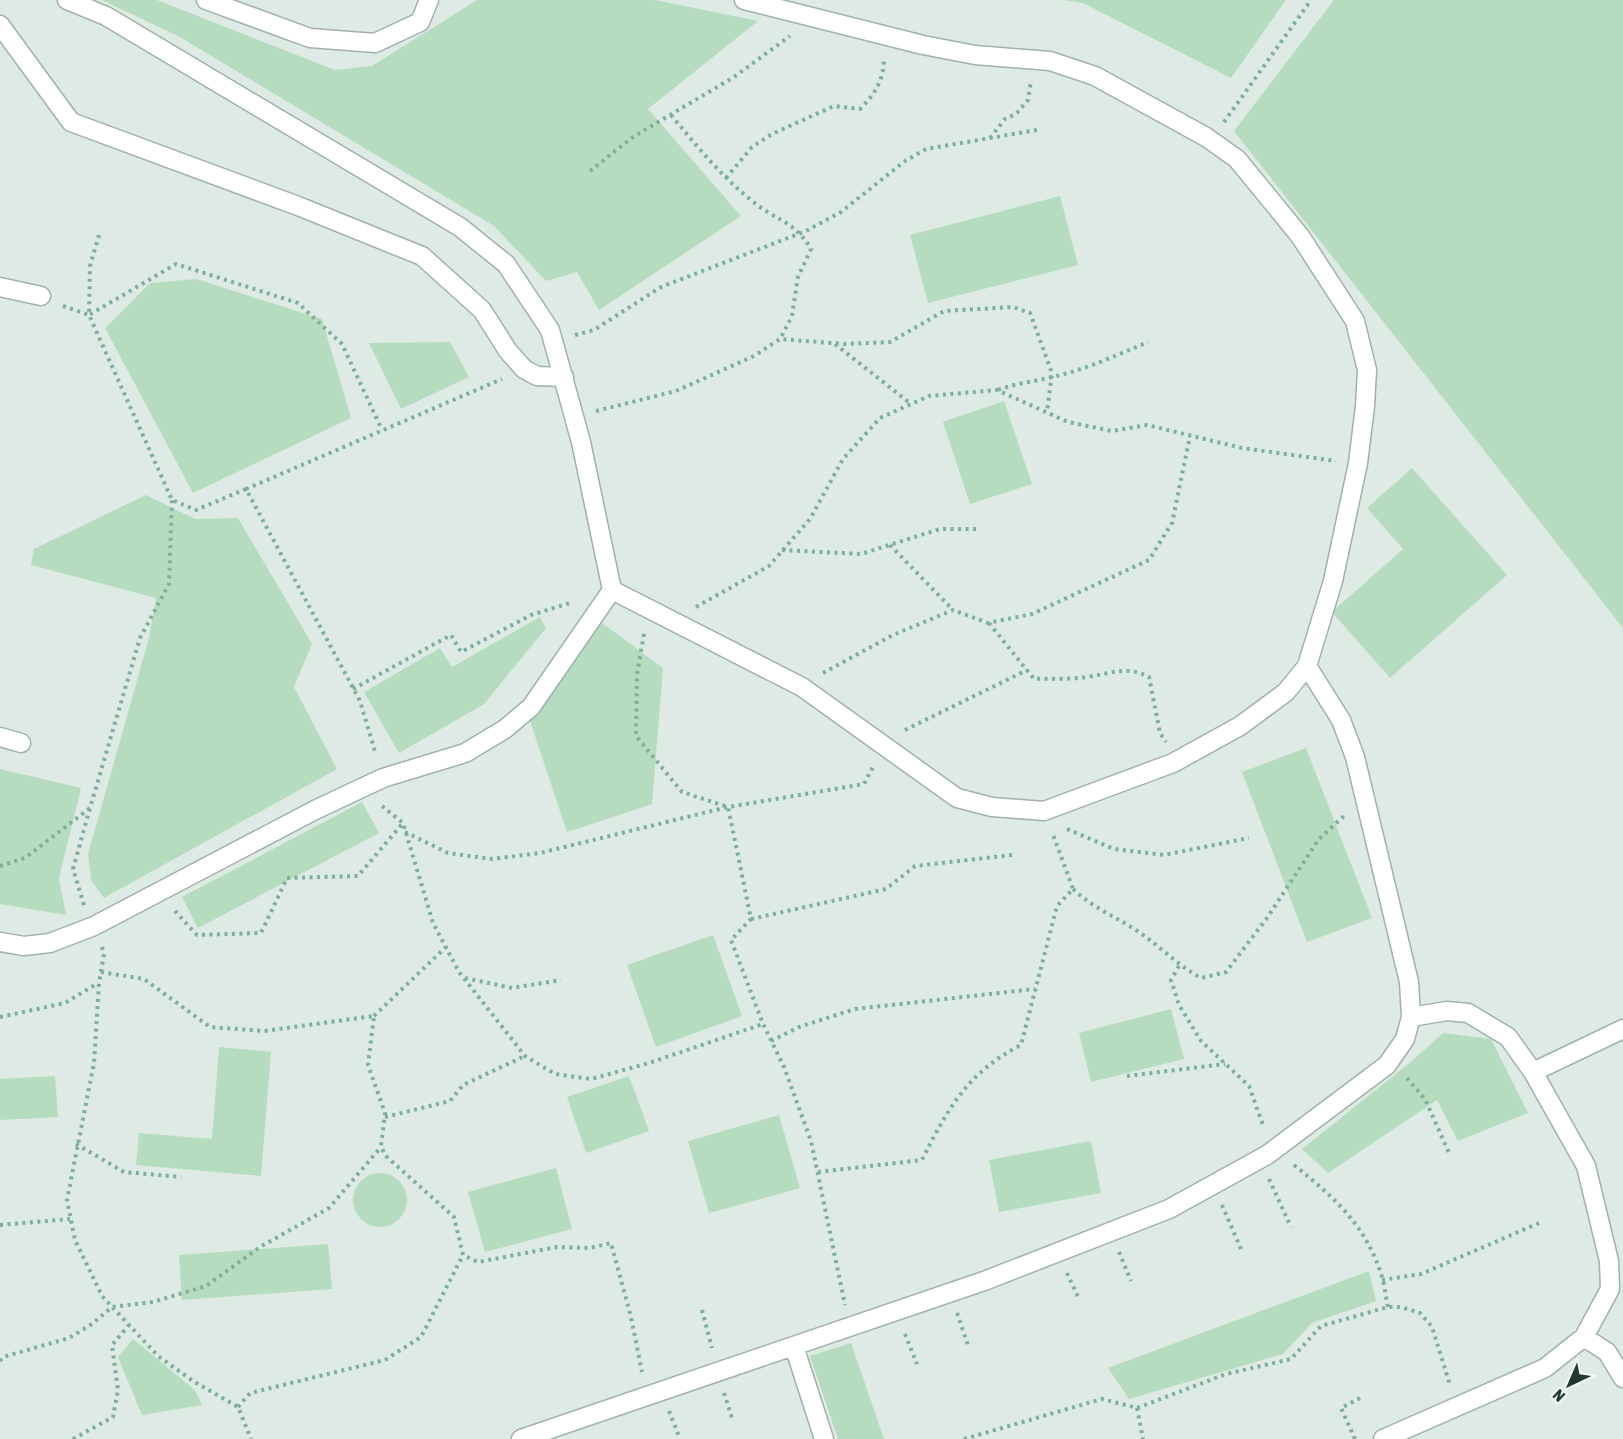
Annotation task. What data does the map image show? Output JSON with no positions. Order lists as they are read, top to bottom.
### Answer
{
  "north": "bottom left"
}
